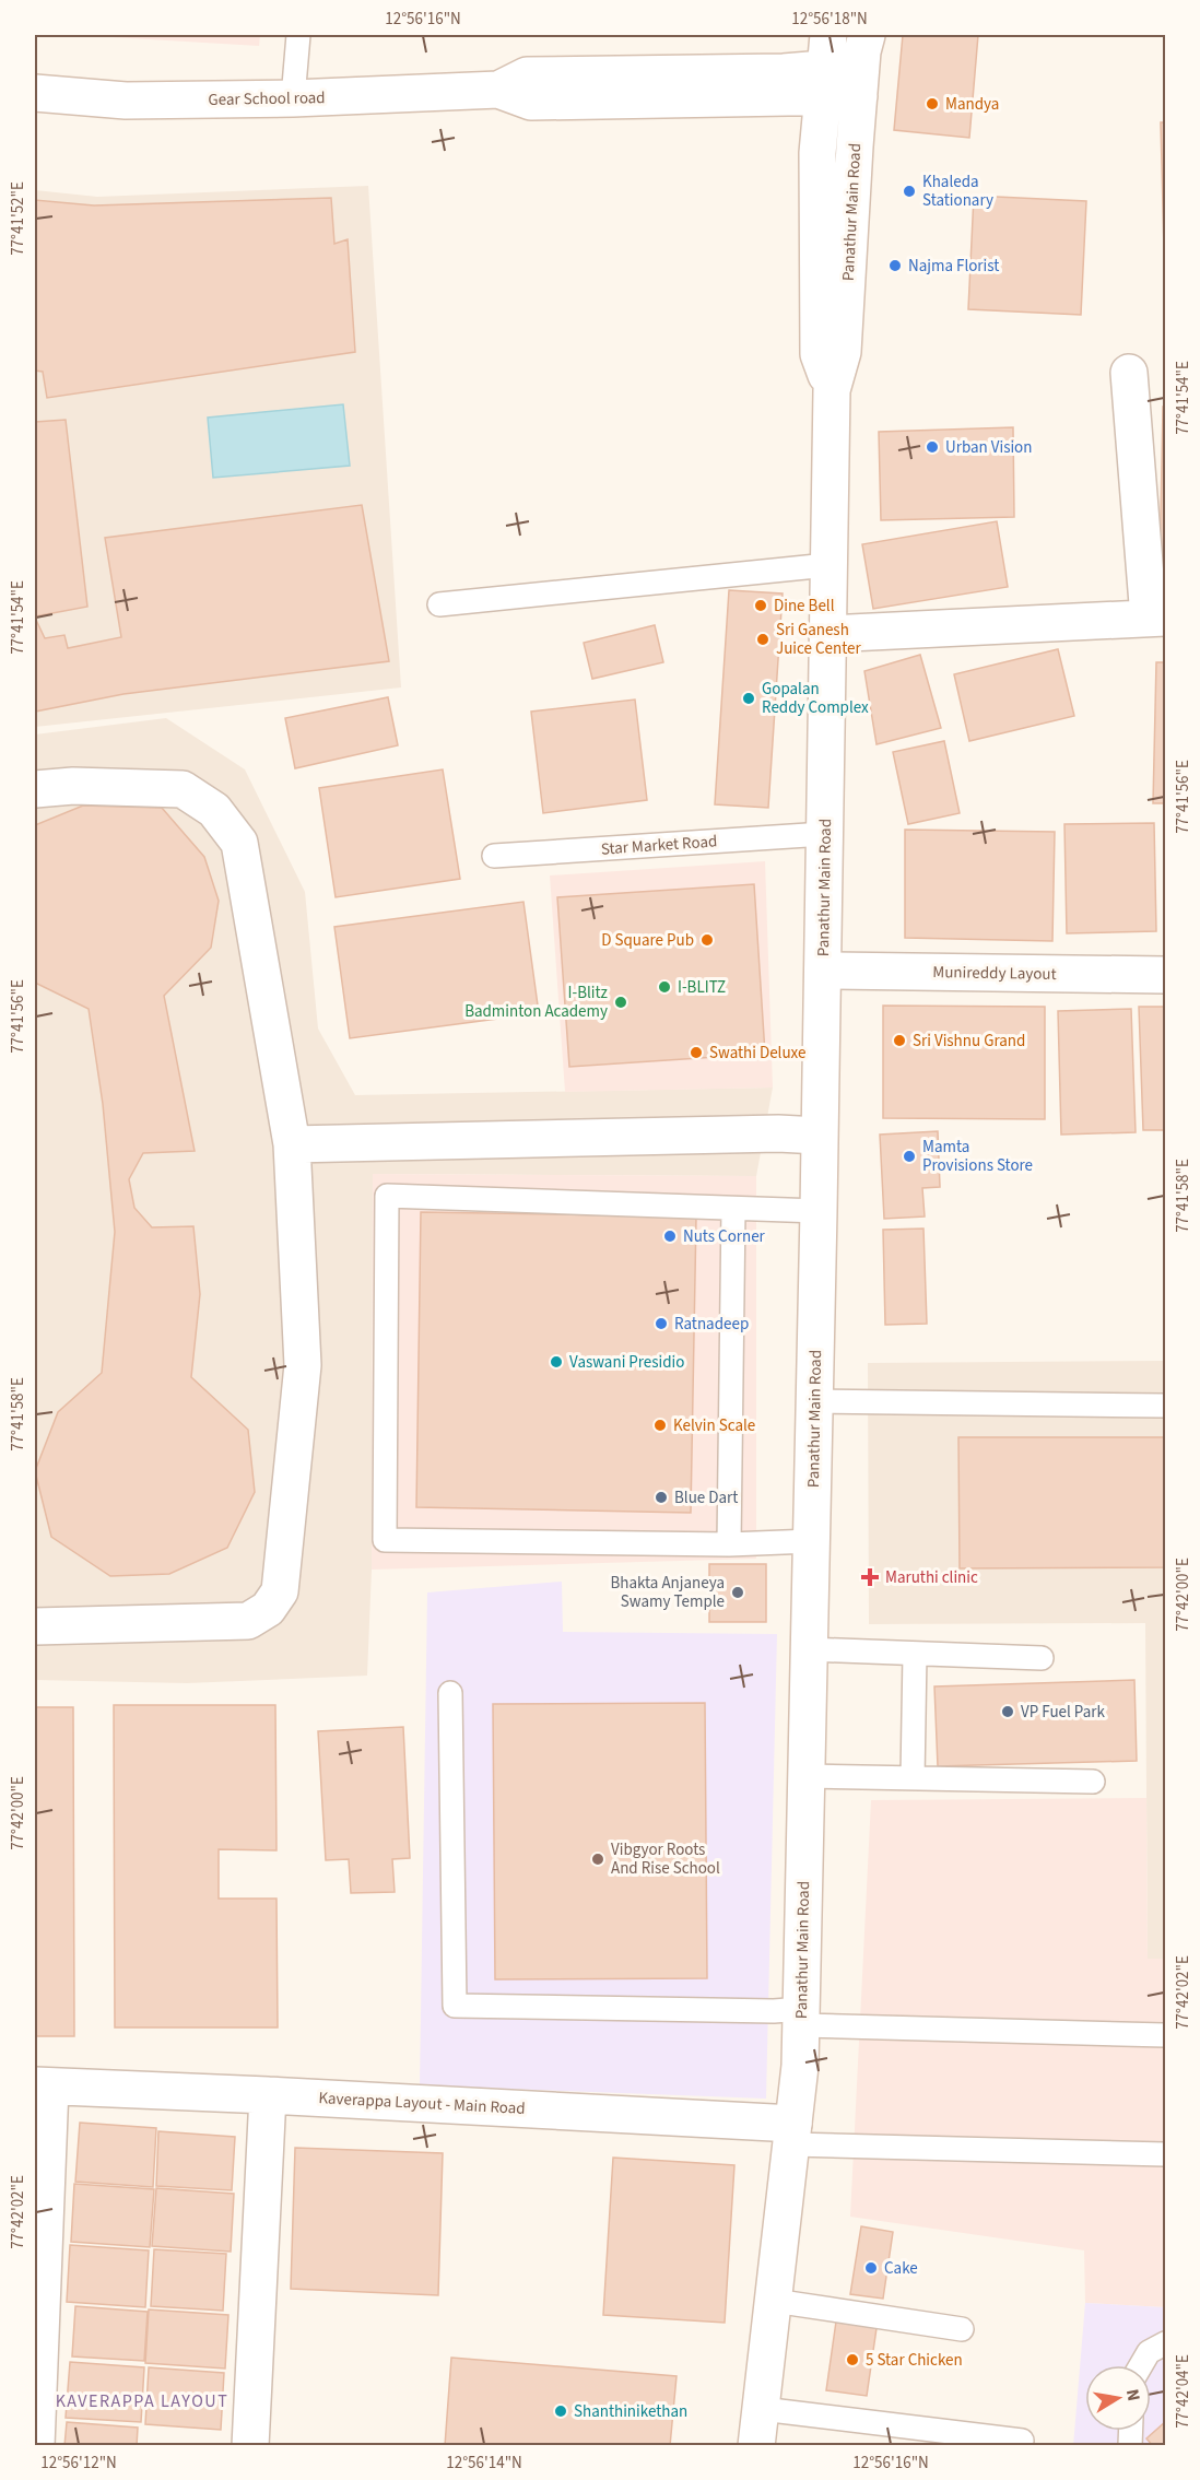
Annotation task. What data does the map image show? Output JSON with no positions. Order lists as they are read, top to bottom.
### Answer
{
  "streets": {
    "street": [
      "Gear School road",
      "Panathur Main Road",
      "Munireddy Layout",
      "Kaverappa Layout - Main Road"
    ],
    "lane": ["Star Market Road"]
  },
  "crossings": [
    ["Gear School road", "Panathur Main Road"],
    ["Panathur Main Road", "Star Market Road"],
    ["Panathur Main Road", "Munireddy Layout"],
    ["Panathur Main Road", "Kaverappa Layout - Main Road"]
  ],
  "districts": ["KAVERAPPA LAYOUT"],
  "places": {
    "other": [
      "Mandya",
      "Khaleda Stationary",
      "Najma Florist",
      "Urban Vision",
      "Dine Bell",
      "Sri Ganesh Juice Center",
      "Gopalan Reddy Complex",
      "D Square Pub",
      "I-BLITZ",
      "I-Blitz Badminton Academy",
      "Sri Vishnu Grand",
      "Swathi Deluxe",
      "Mamta Provisions Store",
      "Nuts Corner",
      "Ratnadeep",
      "Vaswani Presidio",
      "Kelvin Scale",
      "Blue Dart",
      "Bhakta Anjaneya Swamy Temple",
      "VP Fuel Park",
      "Vibgyor Roots And Rise School",
      "Cake",
      "5 Star Chicken",
      "Shanthinikethan"
    ],
    "health": ["Maruthi clinic"]
  },
  "north": "right",
  "coordinates": [
    "12°56'16\"N",
    "12°56'18\"N",
    "77°41'52\"E",
    "77°41'54\"E",
    "77°41'56\"E",
    "77°41'58\"E",
    "77°42'00\"E",
    "77°42'02\"E",
    "77°42'04\"E",
    "12°56'12\"N",
    "12°56'14\"N"
  ]
}
